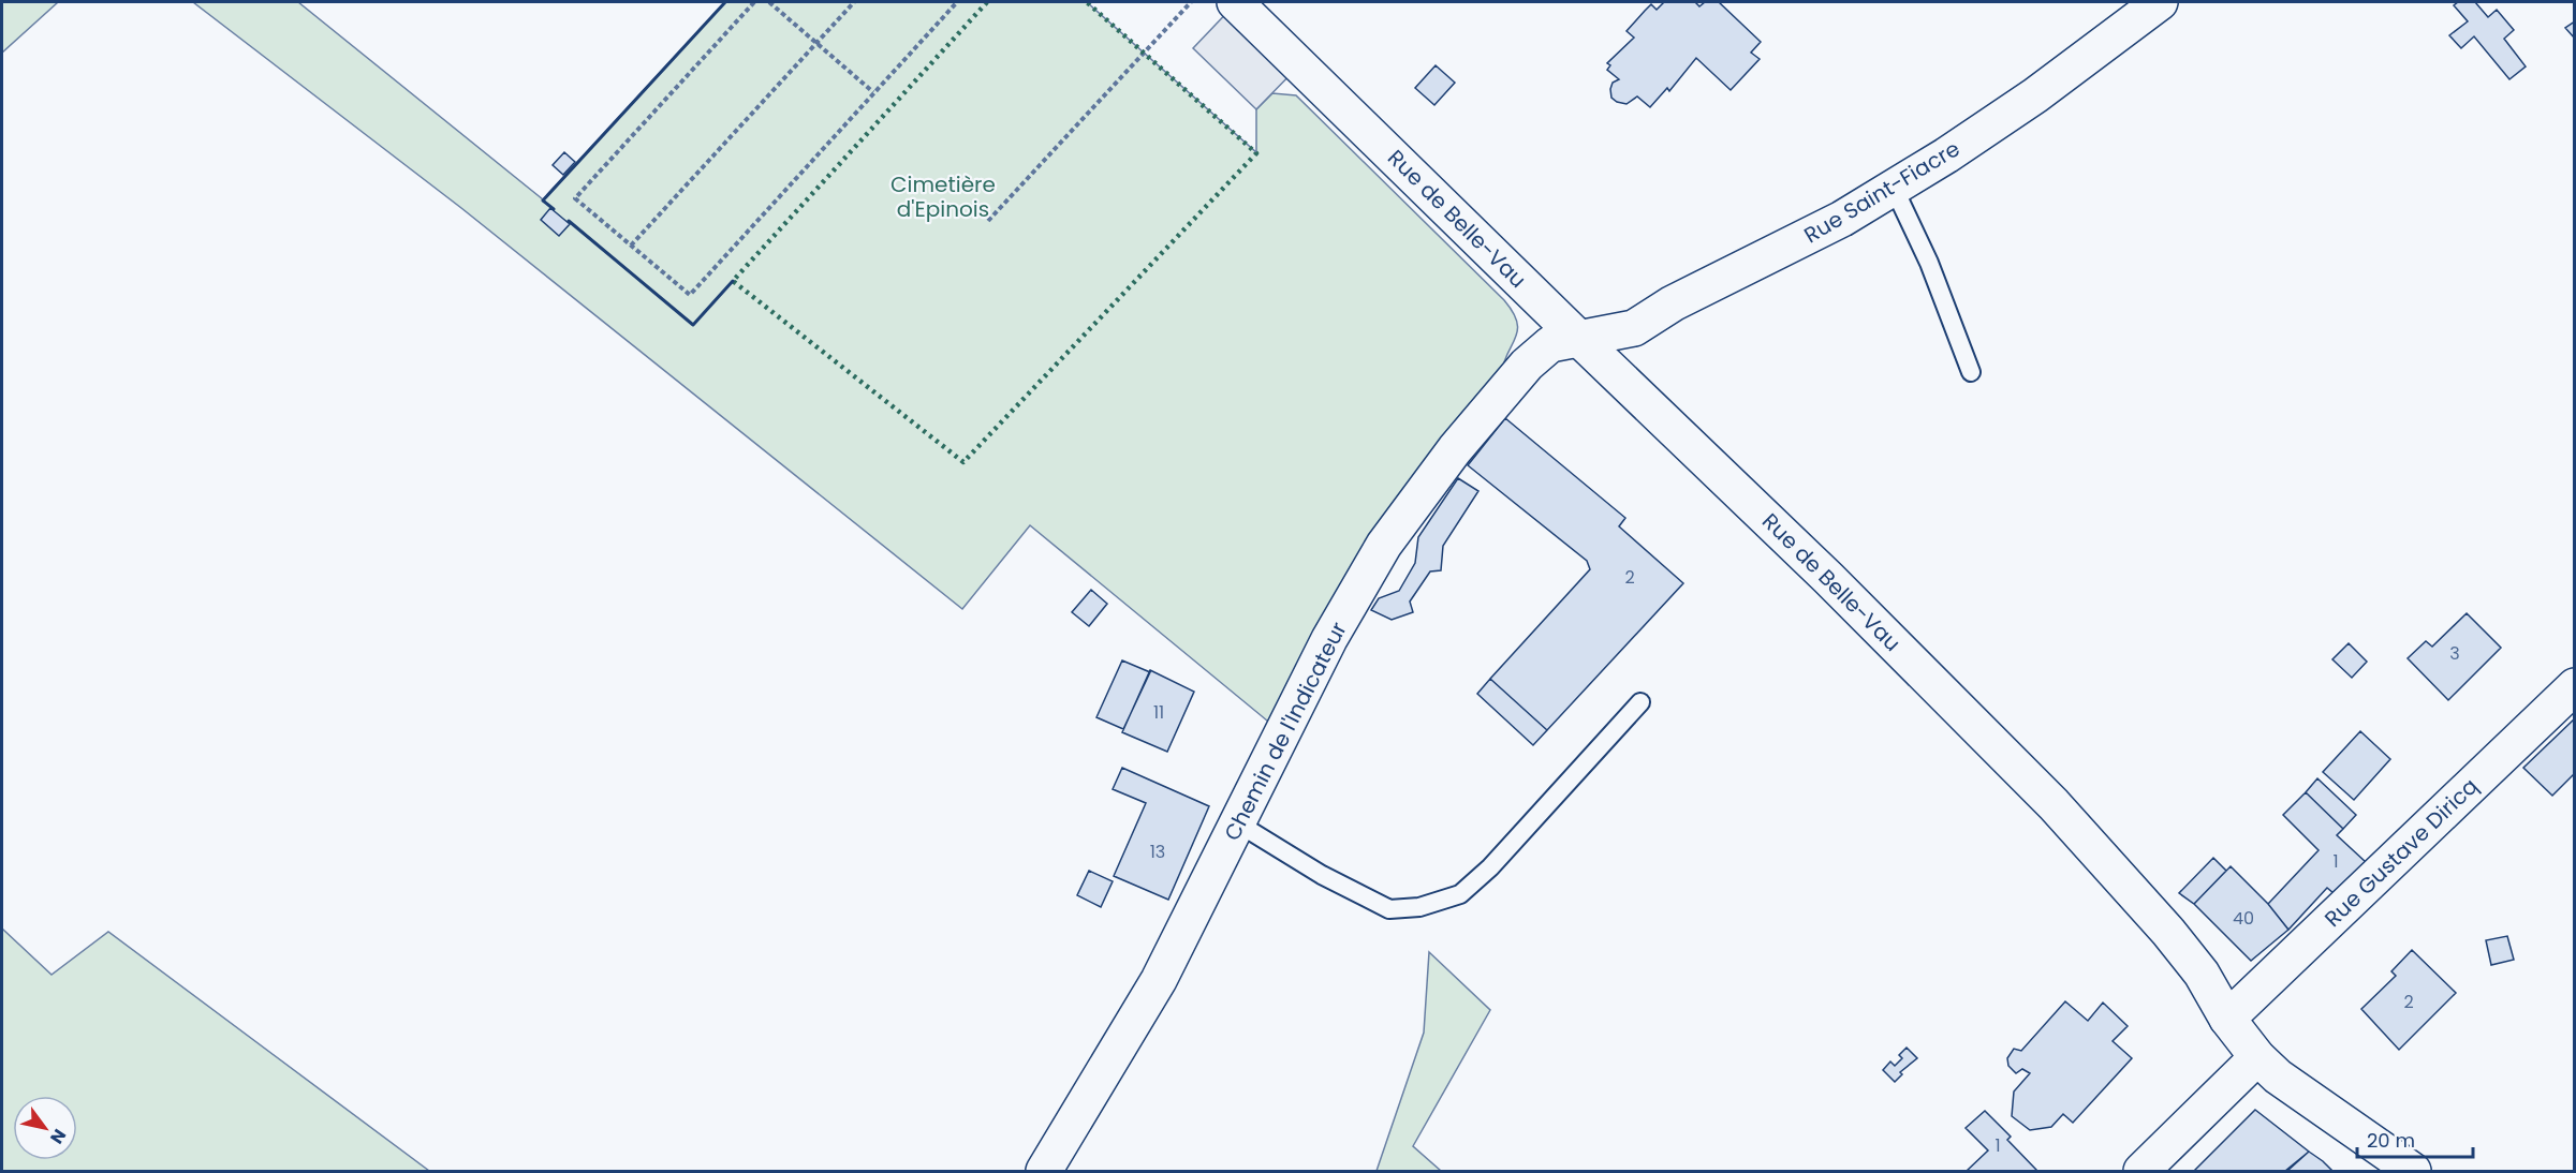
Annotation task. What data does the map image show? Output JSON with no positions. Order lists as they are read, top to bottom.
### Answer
{
  "streets": {
    "street": [
      "Rue Saint-Fiacre",
      "Rue de Belle-Vau",
      "Chemin de l'Indicateur",
      "Rue Gustave Diricq"
    ]
  },
  "crossings": [
    ["Rue Saint-Fiacre", "Rue de Belle-Vau"],
    ["Rue Saint-Fiacre", "Chemin de l'Indicateur"],
    ["Rue de Belle-Vau", "Chemin de l'Indicateur"],
    ["Rue de Belle-Vau", "Rue Gustave Diricq"]
  ],
  "parks": ["Cimetière d'Epinois"],
  "house_numbers": [
    "2",
    "3",
    "11",
    "13",
    "1",
    "40",
    "2",
    "1"
  ],
  "scale_bar": "20 m",
  "north": "bottom right"
}
